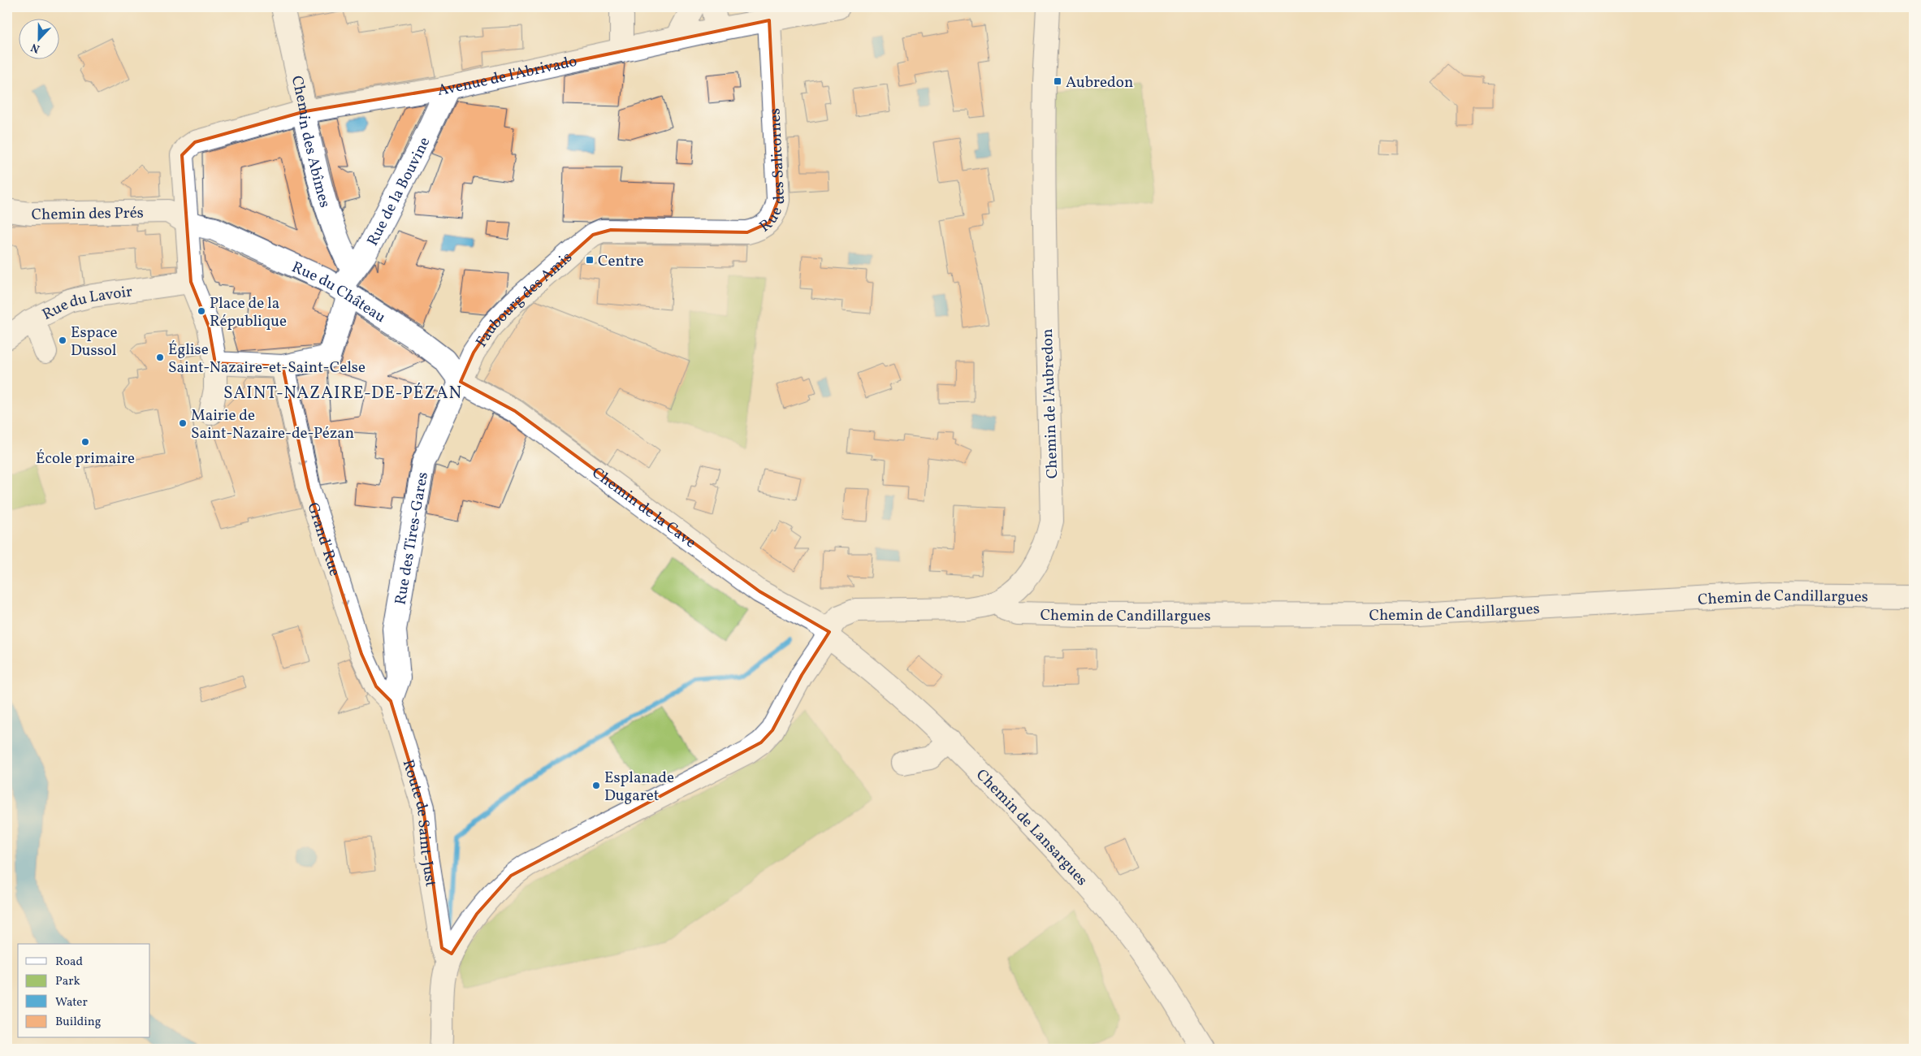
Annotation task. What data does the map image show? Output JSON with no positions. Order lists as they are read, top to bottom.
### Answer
{
  "streets": {
    "street": [
      "Avenue de l'Abrivado",
      "Chemin des Abîmes",
      "Rue des Salicornes",
      "Rue de la Bouvine",
      "Chemin des Prés",
      "Rue du Château",
      "Faubourg des Amis",
      "Rue du Lavoir",
      "Chemin de l'Aubredon",
      "Chemin de la Cave",
      "Grand' Rue",
      "Rue des Tires-Gares",
      "Chemin de Candillargues",
      "Route de Saint-Just",
      "Chemin de Lansargues"
    ]
  },
  "crossings": [
    ["Avenue de l'Abrivado", "Chemin des Abîmes"],
    ["Avenue de l'Abrivado", "Rue des Salicornes"],
    ["Avenue de l'Abrivado", "Rue de la Bouvine"],
    ["Avenue de l'Abrivado", "Chemin des Prés"],
    ["Avenue de l'Abrivado", "Rue du Château"],
    ["Chemin des Abîmes", "Rue de la Bouvine"],
    ["Chemin des Abîmes", "Rue du Château"],
    ["Rue des Salicornes", "Faubourg des Amis"],
    ["Rue de la Bouvine", "Rue du Château"],
    ["Rue de la Bouvine", "Grand' Rue"],
    ["Chemin des Prés", "Rue du Château"],
    ["Rue du Château", "Faubourg des Amis"],
    ["Rue du Château", "Chemin de la Cave"],
    ["Rue du Château", "Rue des Tires-Gares"],
    ["Faubourg des Amis", "Chemin de la Cave"],
    ["Faubourg des Amis", "Rue des Tires-Gares"],
    ["Chemin de l'Aubredon", "Chemin de la Cave"],
    ["Chemin de l'Aubredon", "Chemin de Candillargues"],
    ["Chemin de l'Aubredon", "Route de Saint-Just"],
    ["Chemin de l'Aubredon", "Chemin de Lansargues"],
    ["Chemin de la Cave", "Rue des Tires-Gares"],
    ["Chemin de la Cave", "Chemin de Lansargues"],
    ["Grand' Rue", "Rue des Tires-Gares"],
    ["Grand' Rue", "Route de Saint-Just"],
    ["Rue des Tires-Gares", "Route de Saint-Just"]
  ],
  "one_way": ["Grand' Rue"],
  "districts": ["SAINT-NAZAIRE-DE-PÉZAN"],
  "places": {
    "transit": ["Aubredon", "Centre"],
    "other": [
      "Place de la République",
      "Espace Dussol",
      "Église Saint-Nazaire-et-Saint-Celse",
      "Mairie de Saint-Nazaire-de-Pézan",
      "École primaire",
      "Esplanade Dugaret"
    ]
  },
  "legend": [
    "Road",
    "Park",
    "Water",
    "Building"
  ],
  "north": "bottom"
}
